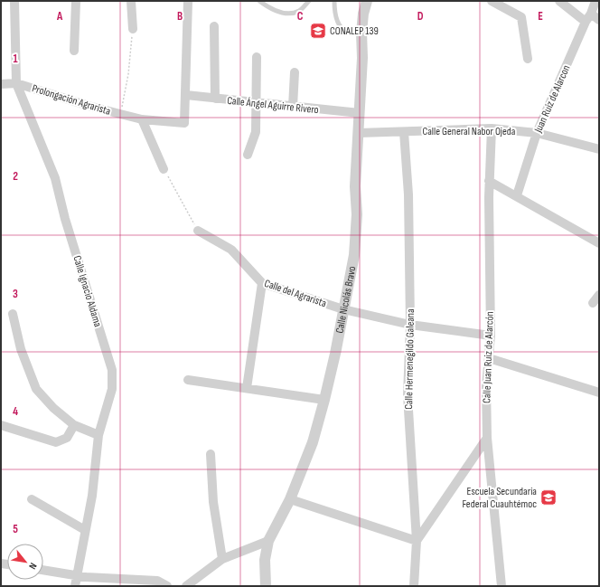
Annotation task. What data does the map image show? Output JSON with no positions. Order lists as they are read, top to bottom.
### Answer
{
  "streets": {
    "street": [
      "Juan Ruiz de Alarcon",
      "Prolongación Agrarista",
      "Calle Ángel Aguirre Rivero",
      "Calle General Nabor Ojeda",
      "Calle Ignacio Aldama",
      "Calle del Agrarista",
      "Calle Nicolás Bravo",
      "Calle Juan Ruiz de Alarcón",
      "Calle Hermenegildo Galeana"
    ]
  },
  "crossings": [
    ["Juan Ruiz de Alarcon", "Calle General Nabor Ojeda"],
    ["Prolongación Agrarista", "Calle Ángel Aguirre Rivero"],
    ["Prolongación Agrarista", "Calle Ignacio Aldama"],
    ["Calle Ángel Aguirre Rivero", "Calle Nicolás Bravo"],
    ["Calle General Nabor Ojeda", "Calle Nicolás Bravo"],
    ["Calle General Nabor Ojeda", "Calle Juan Ruiz de Alarcón"],
    ["Calle General Nabor Ojeda", "Calle Hermenegildo Galeana"],
    ["Calle del Agrarista", "Calle Nicolás Bravo"],
    ["Calle del Agrarista", "Calle Juan Ruiz de Alarcón"],
    ["Calle del Agrarista", "Calle Hermenegildo Galeana"]
  ],
  "places": {
    "school or university": ["CONALEP 139", "Escuela Secundaria Federal Cuauhtémoc"]
  },
  "north": "bottom right",
  "grid": {
    "columns": [
      "A",
      "B",
      "C",
      "D",
      "E"
    ],
    "rows": [
      "1",
      "2",
      "3",
      "4",
      "5"
    ]
  }
}
